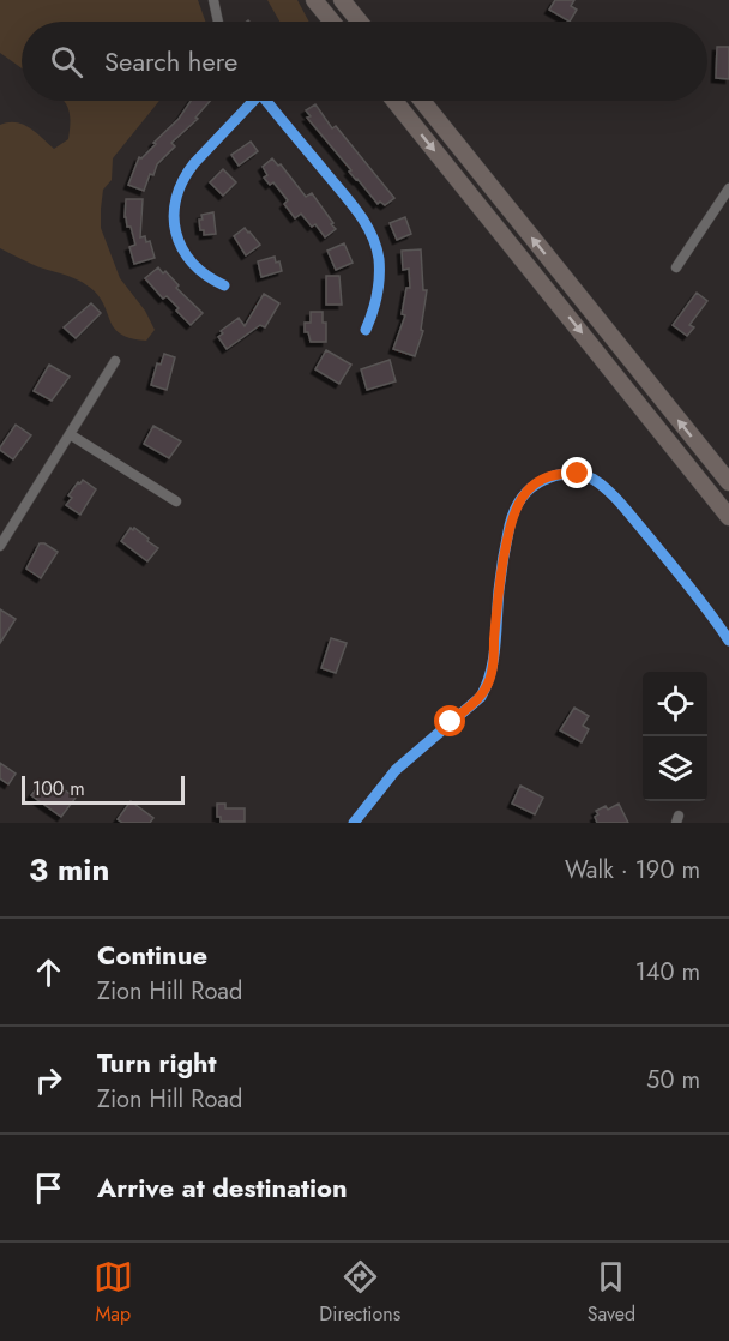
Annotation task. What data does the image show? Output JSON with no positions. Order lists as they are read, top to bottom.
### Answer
{
  "scale_bar": "100 m",
  "page": {
    "search": "Search here",
    "scale": "100 m",
    "heading": ["3 min", "Walk · 190 m"],
    "list": [
      ["Continue", "Zion Hill Road", "140 m"],
      ["Turn right", "Zion Hill Road", "50 m"],
      "Arrive at destination"
    ],
    "nav": ["Map", "Directions", "Saved"]
  }
}
